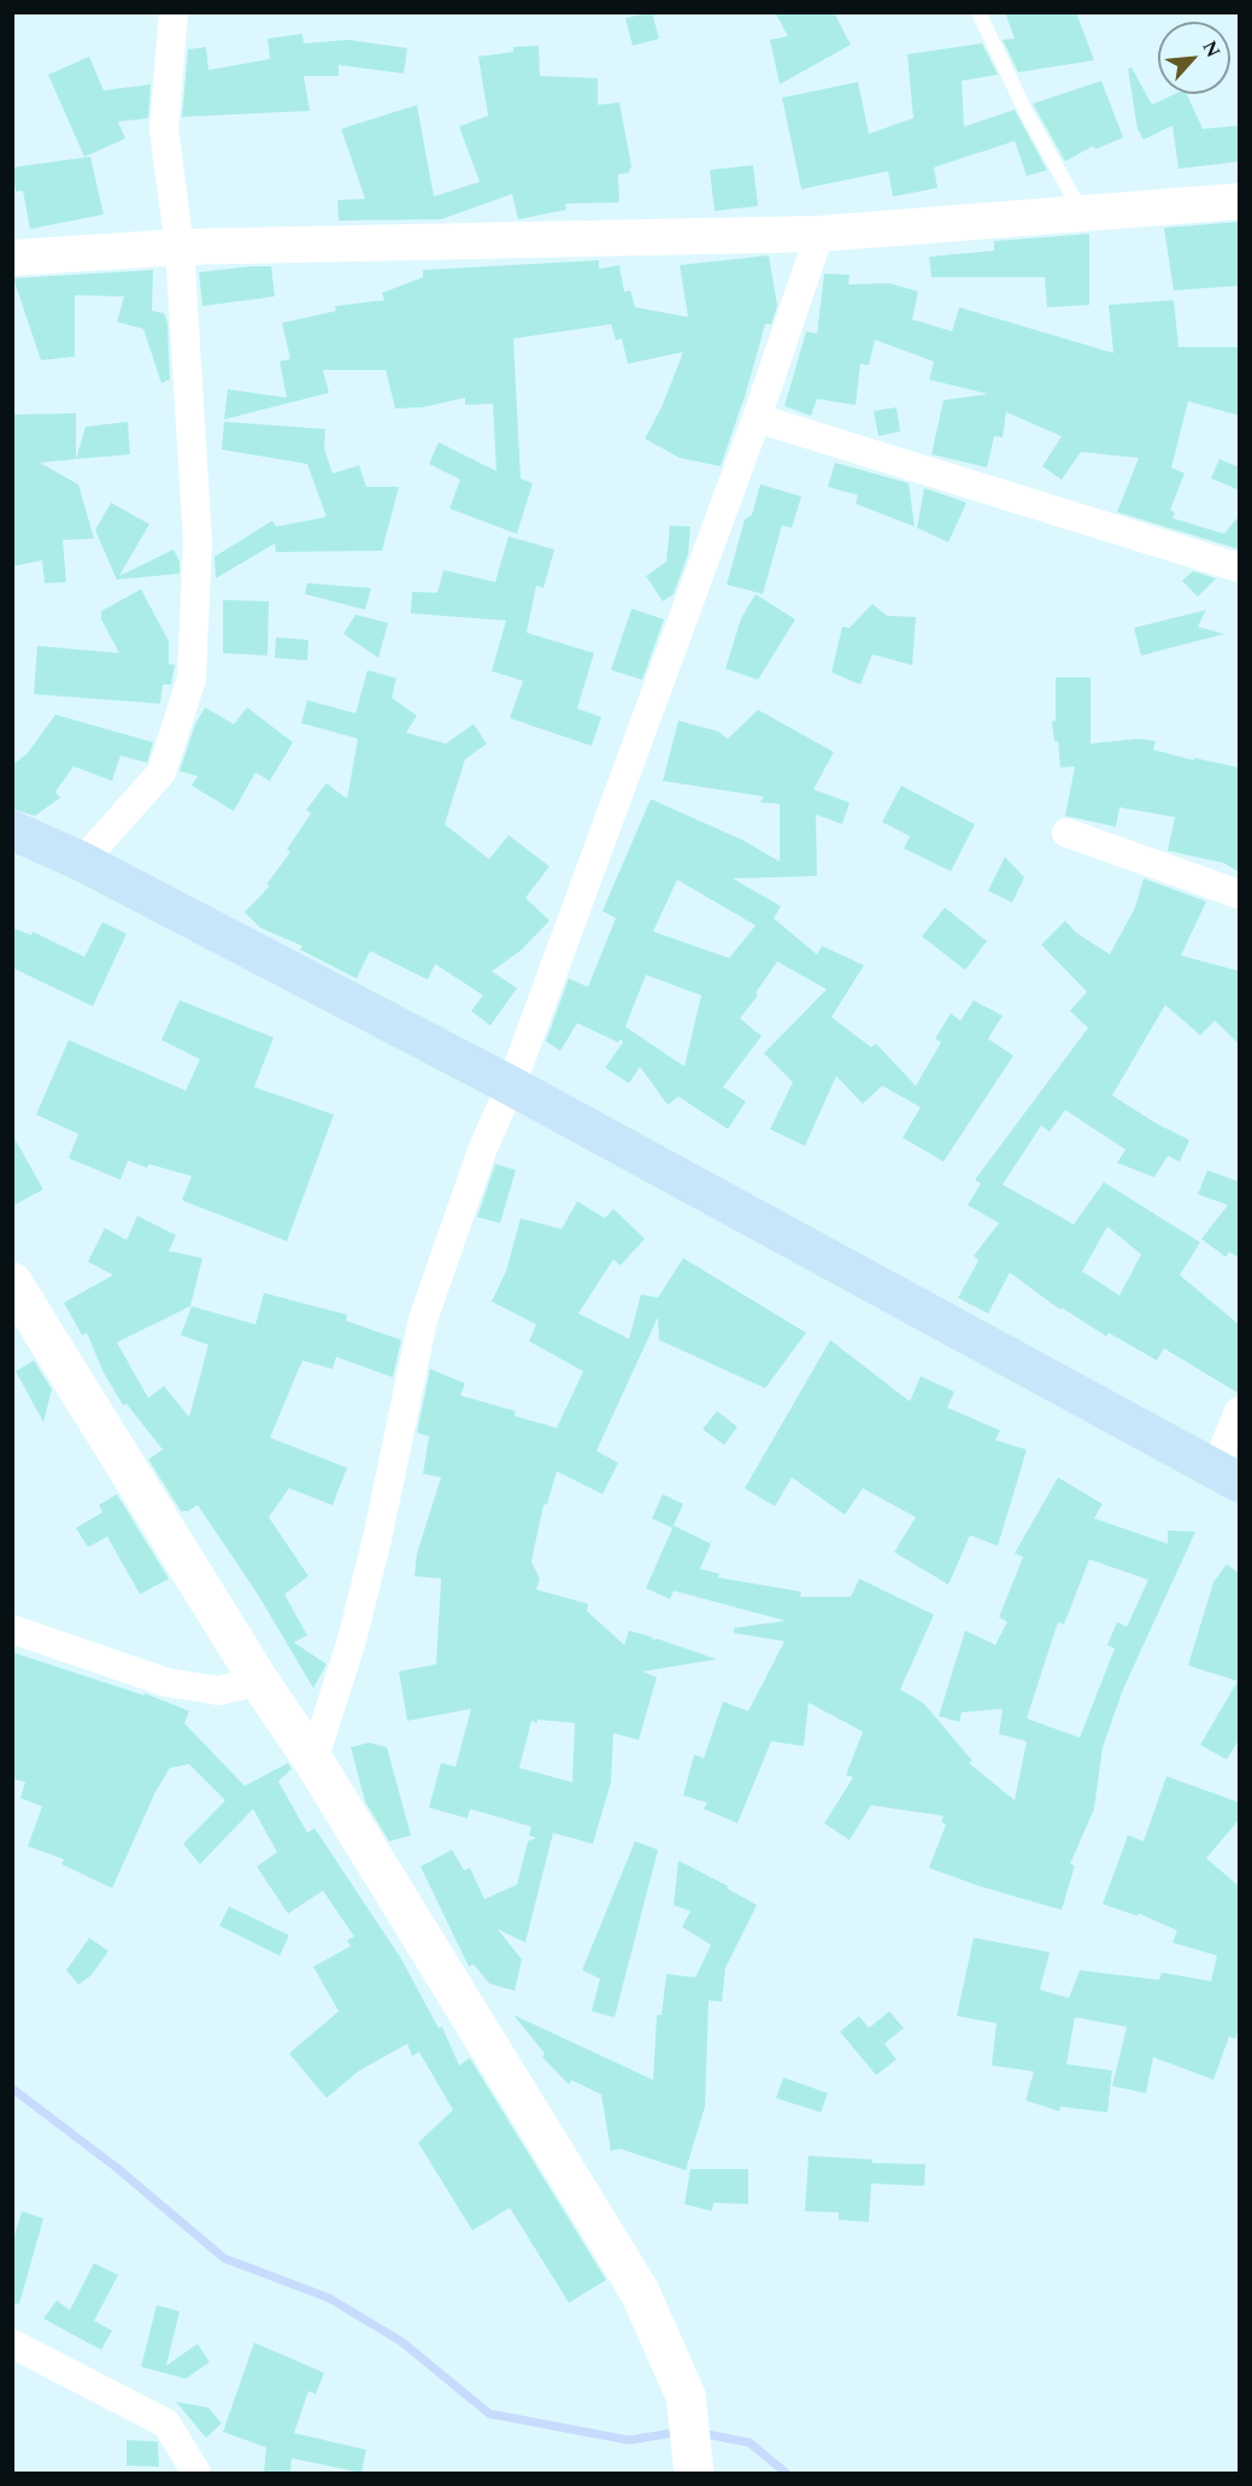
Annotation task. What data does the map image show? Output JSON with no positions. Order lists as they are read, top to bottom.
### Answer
{
  "north": "top right"
}
